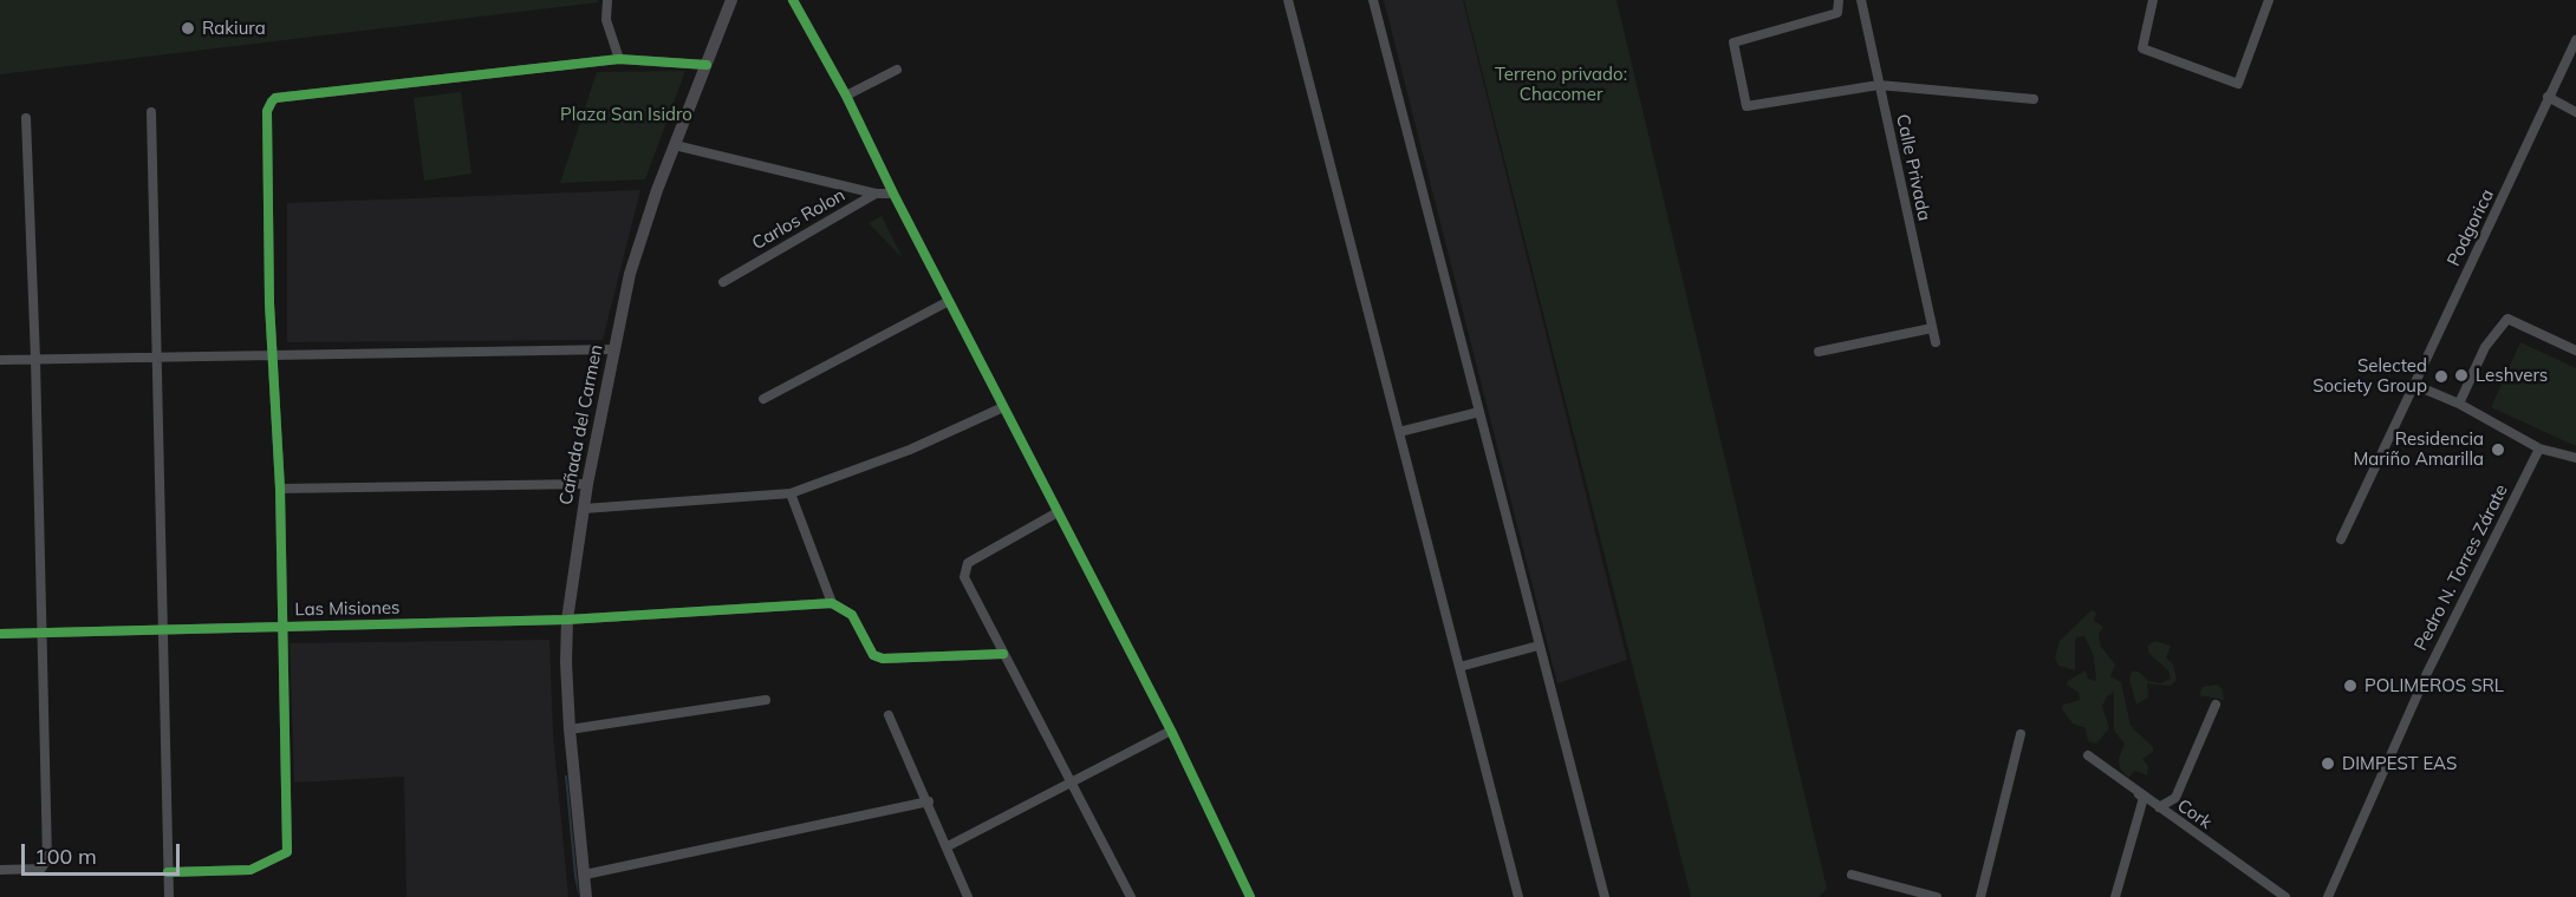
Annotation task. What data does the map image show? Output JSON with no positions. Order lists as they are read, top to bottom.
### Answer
{
  "streets": {
    "street": [
      "Calle Privada",
      "Carlos Rolon",
      "Podgorica",
      "Cañada del Carmen",
      "Pedro N. Torres Zárate",
      "Las Misiones",
      "Cork"
    ]
  },
  "crossings": [
    ["Cañada del Carmen", "Las Misiones"]
  ],
  "parks": ["Terreno privado: Chacomer", "Plaza San Isidro"],
  "places": [
    "Rakiura",
    "Leshvers",
    "Selected Society Group",
    "Residencia Mariño Amarilla",
    "POLIMEROS SRL",
    "DIMPEST EAS"
  ],
  "scale_bar": "100 m"
}
